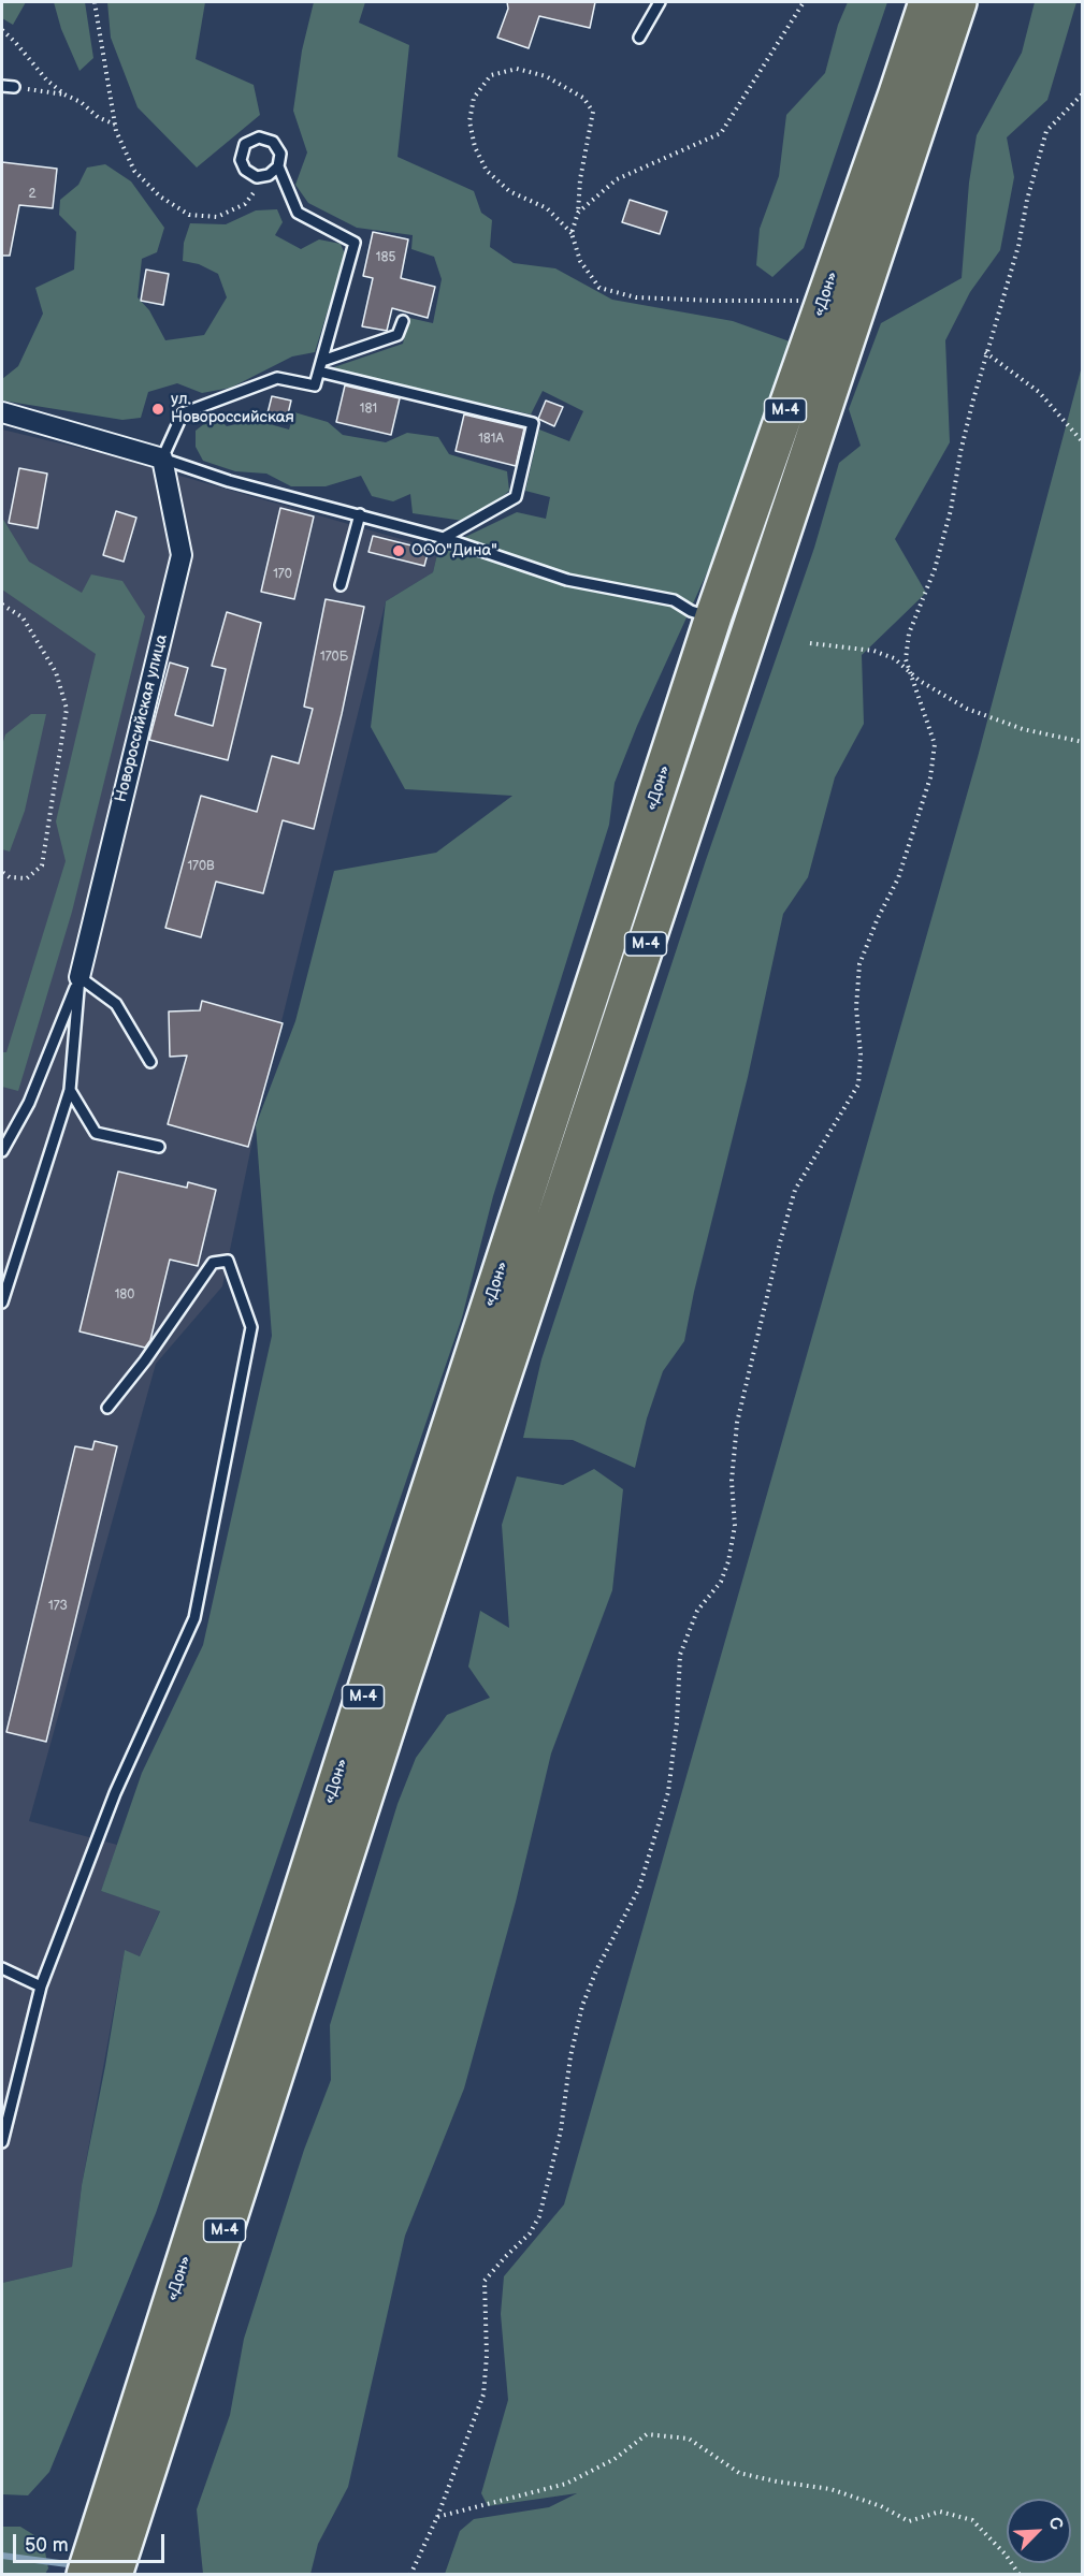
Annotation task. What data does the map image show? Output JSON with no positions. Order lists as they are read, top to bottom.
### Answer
{
  "streets": {
    "highway": ["«Дон»", "М-4"],
    "street": ["Новороссийская улица"]
  },
  "places": ["ул. Новороссийская", "ООО\"Дина\""],
  "house_numbers": [
    "2",
    "185",
    "181",
    "181А",
    "170",
    "170Б",
    "170В",
    "180",
    "173"
  ],
  "scale_bar": "50 m",
  "north": "top right"
}
